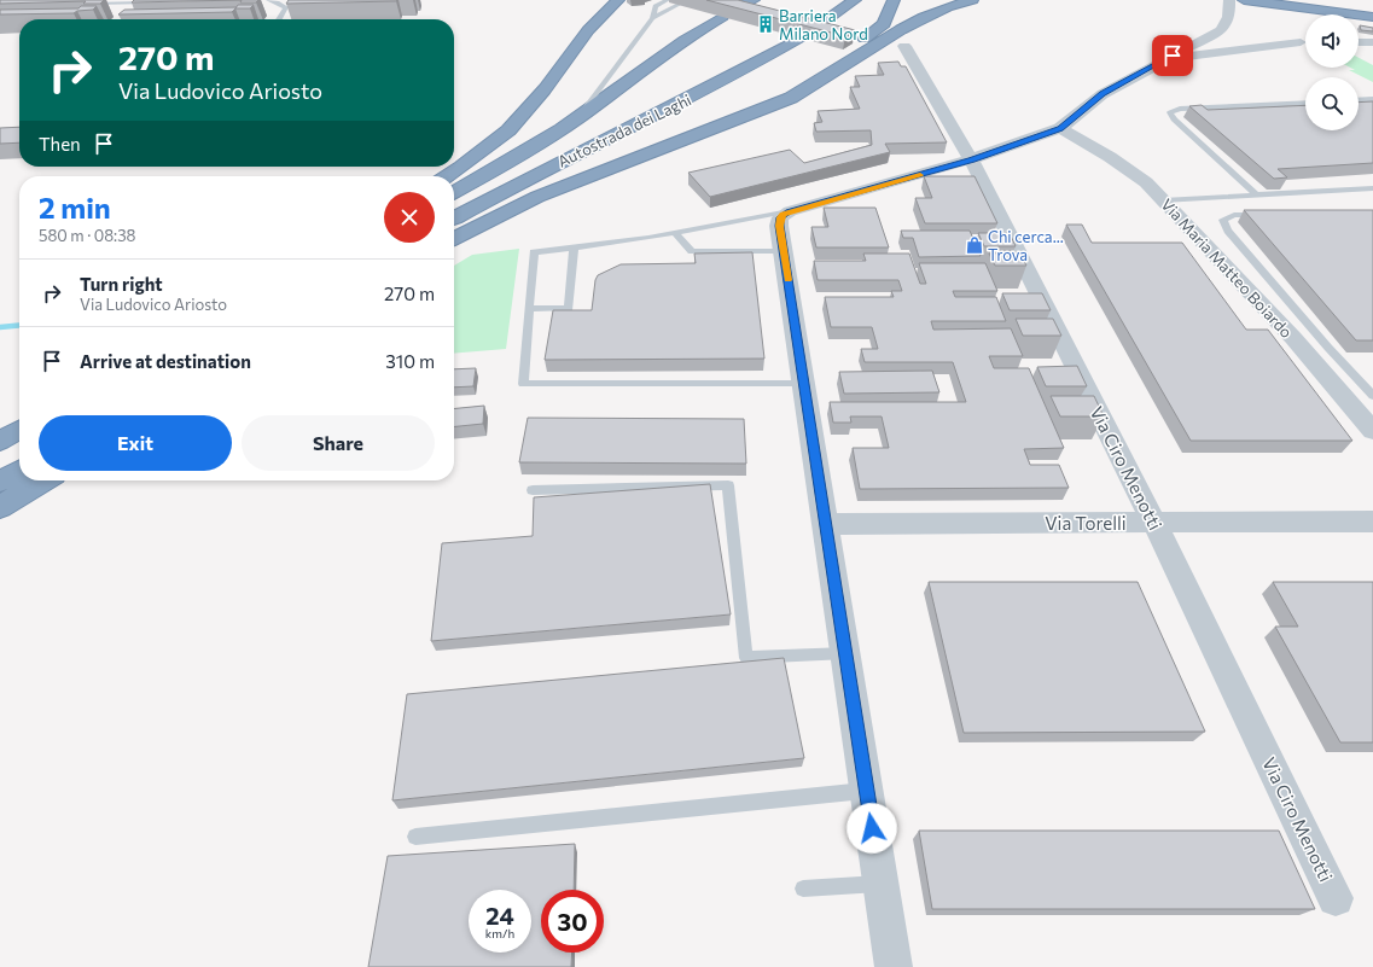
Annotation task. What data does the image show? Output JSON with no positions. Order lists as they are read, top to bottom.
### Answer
{
  "streets": {
    "highway": ["Autostrada dei Laghi"],
    "street": ["Via Maria Matteo Boiardo", "Via Ciro Menotti", "Via Torelli"]
  },
  "crossings": [
    ["Via Ciro Menotti", "Via Torelli"]
  ],
  "places": {
    "building": ["Barriera Milano Nord"],
    "shop": ["Chi cerca... Trova"]
  },
  "page": {
    "turn": ["270 m", "Via Ludovico Ariosto"],
    "then": "Then",
    "heading": ["2 min", "580 m · 08:38"],
    "list": [
      {
        "name": "Turn right",
        "note": "Via Ludovico Ariosto",
        "value": "270 m"
      },
      {
        "name": "Arrive at destination",
        "value": "310 m"
      }
    ],
    "buttons": ["Exit", "Share"],
    "speed": "24 km/h",
    "limit": "30"
  }
}
